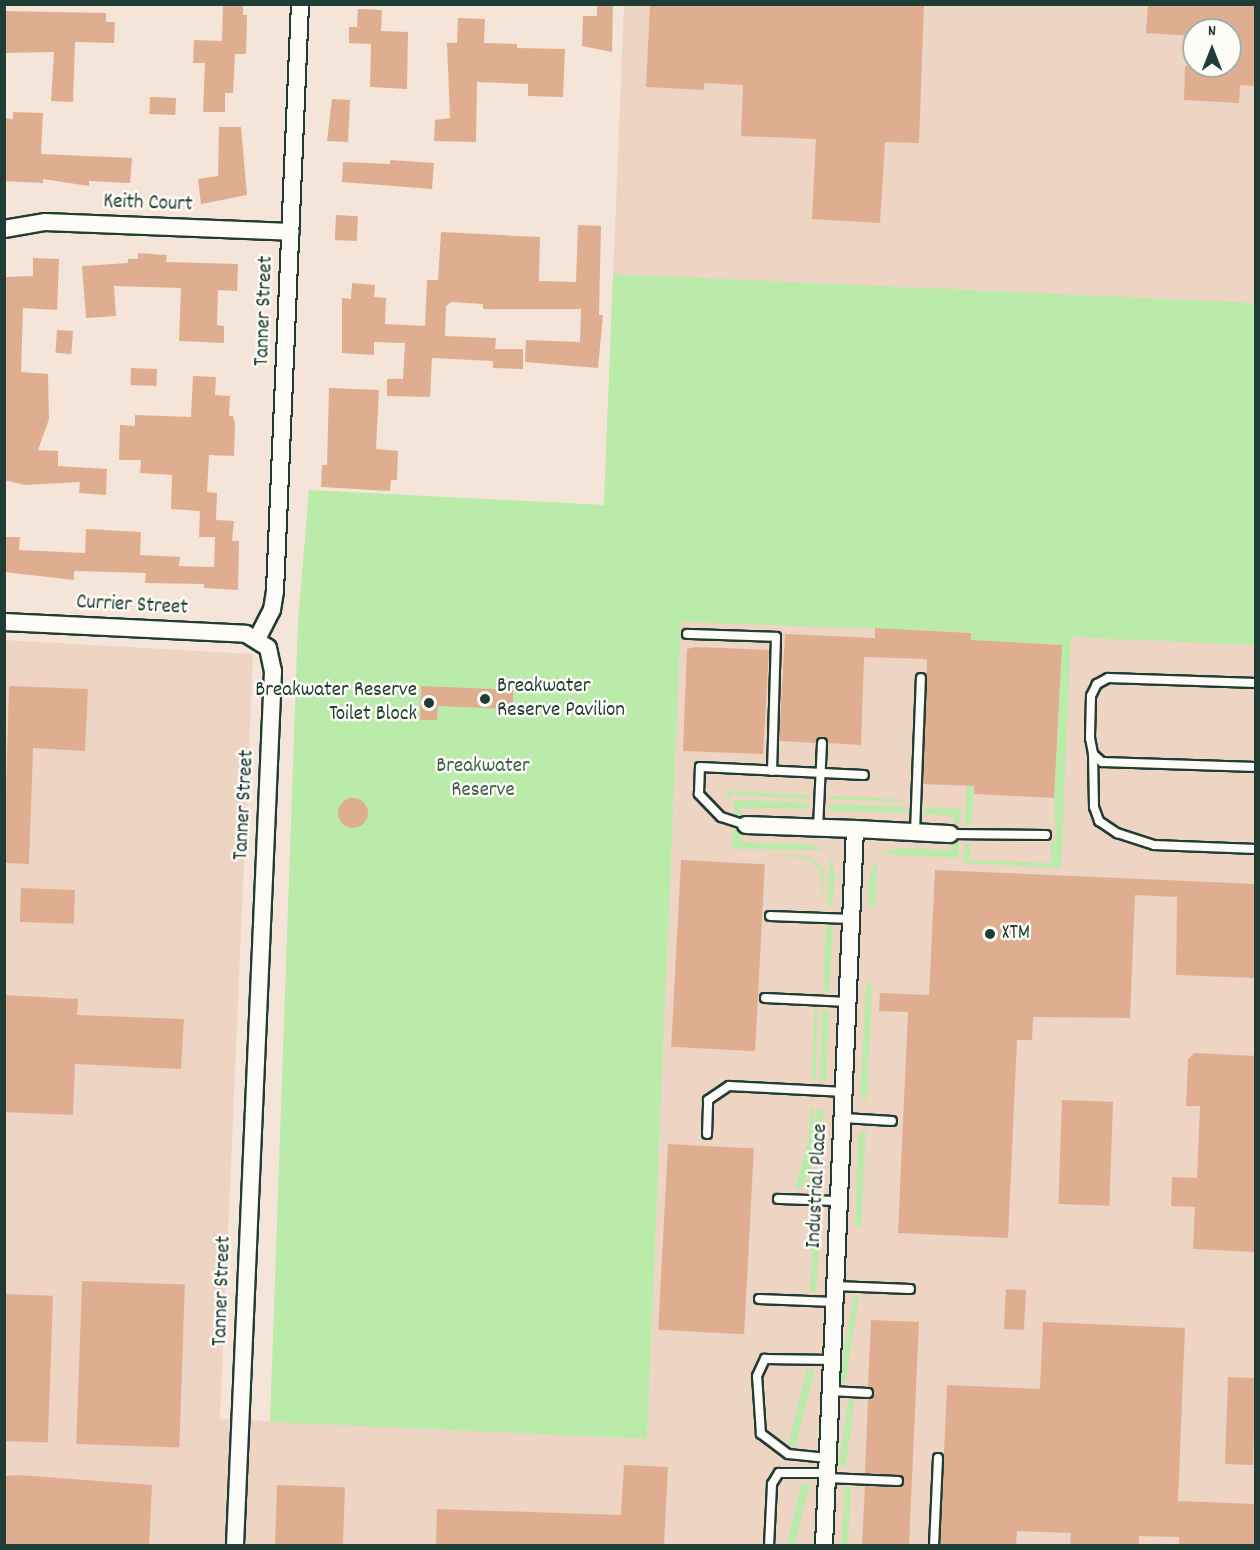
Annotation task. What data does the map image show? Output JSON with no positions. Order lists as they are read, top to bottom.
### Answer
{
  "streets": {
    "street": [
      "Keith Court",
      "Tanner Street",
      "Currier Street",
      "Industrial Place"
    ]
  },
  "crossings": [
    ["Keith Court", "Tanner Street"],
    ["Tanner Street", "Currier Street"]
  ],
  "parks": ["Breakwater Reserve"],
  "places": ["Breakwater Reserve Pavilion", "Breakwater Reserve Toilet Block", "XTM"],
  "north": "top"
}
